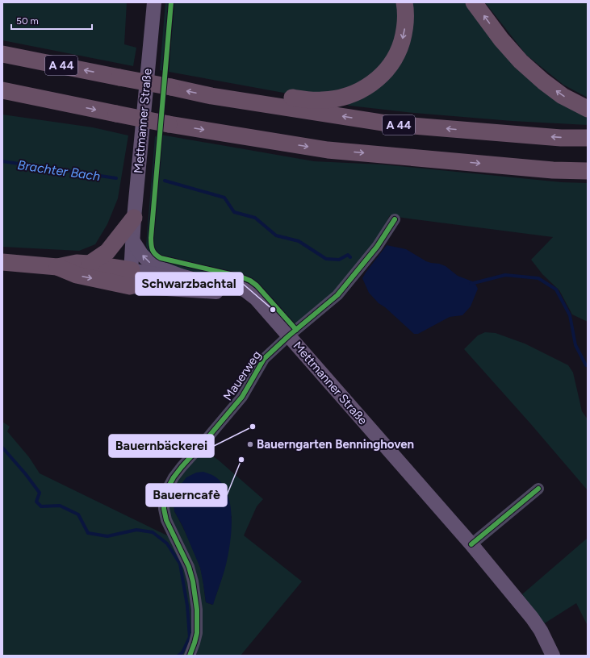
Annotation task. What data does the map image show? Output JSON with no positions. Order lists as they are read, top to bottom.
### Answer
{
  "streets": {
    "highway": ["A 44"],
    "main road": ["Mettmanner Straße"],
    "street": ["Mauerweg"]
  },
  "crossings": [
    ["Mettmanner Straße", "Mauerweg"]
  ],
  "water": ["Brachter Bach"],
  "places": [
    "Schwarzbachtal",
    "Bauernbäckerei",
    "Bauerngarten Benninghoven",
    "Bauerncafè"
  ],
  "scale_bar": "50 m"
}
